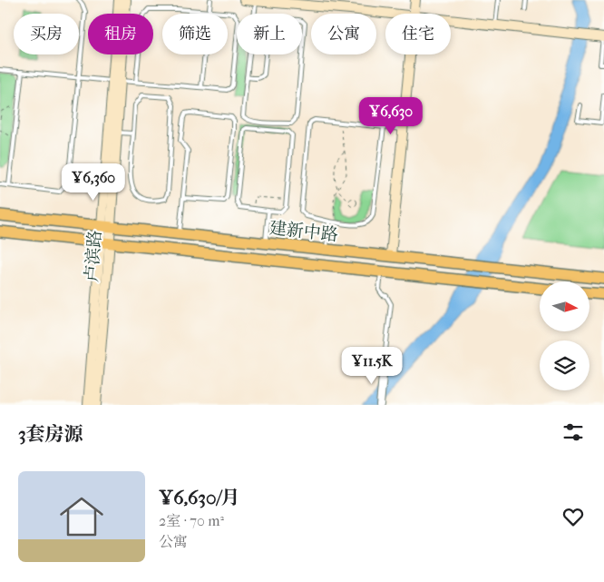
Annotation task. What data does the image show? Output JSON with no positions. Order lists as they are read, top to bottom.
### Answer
{
  "streets": {
    "main road": ["建新中路", "卢滨路"]
  },
  "crossings": [
    ["建新中路", "卢滨路"]
  ],
  "north": "right",
  "page": {
    "chip": [
      "买房",
      "租房",
      "筛选",
      "新上",
      "公寓",
      "住宅"
    ],
    "price": ["¥6,630", "¥6,360", "¥11.5K"],
    "heading": "3套房源",
    "list": [
      {
        "name": "¥6,630/月",
        "note": "2室 · 70 m² · 公寓"
      }
    ]
  }
}
